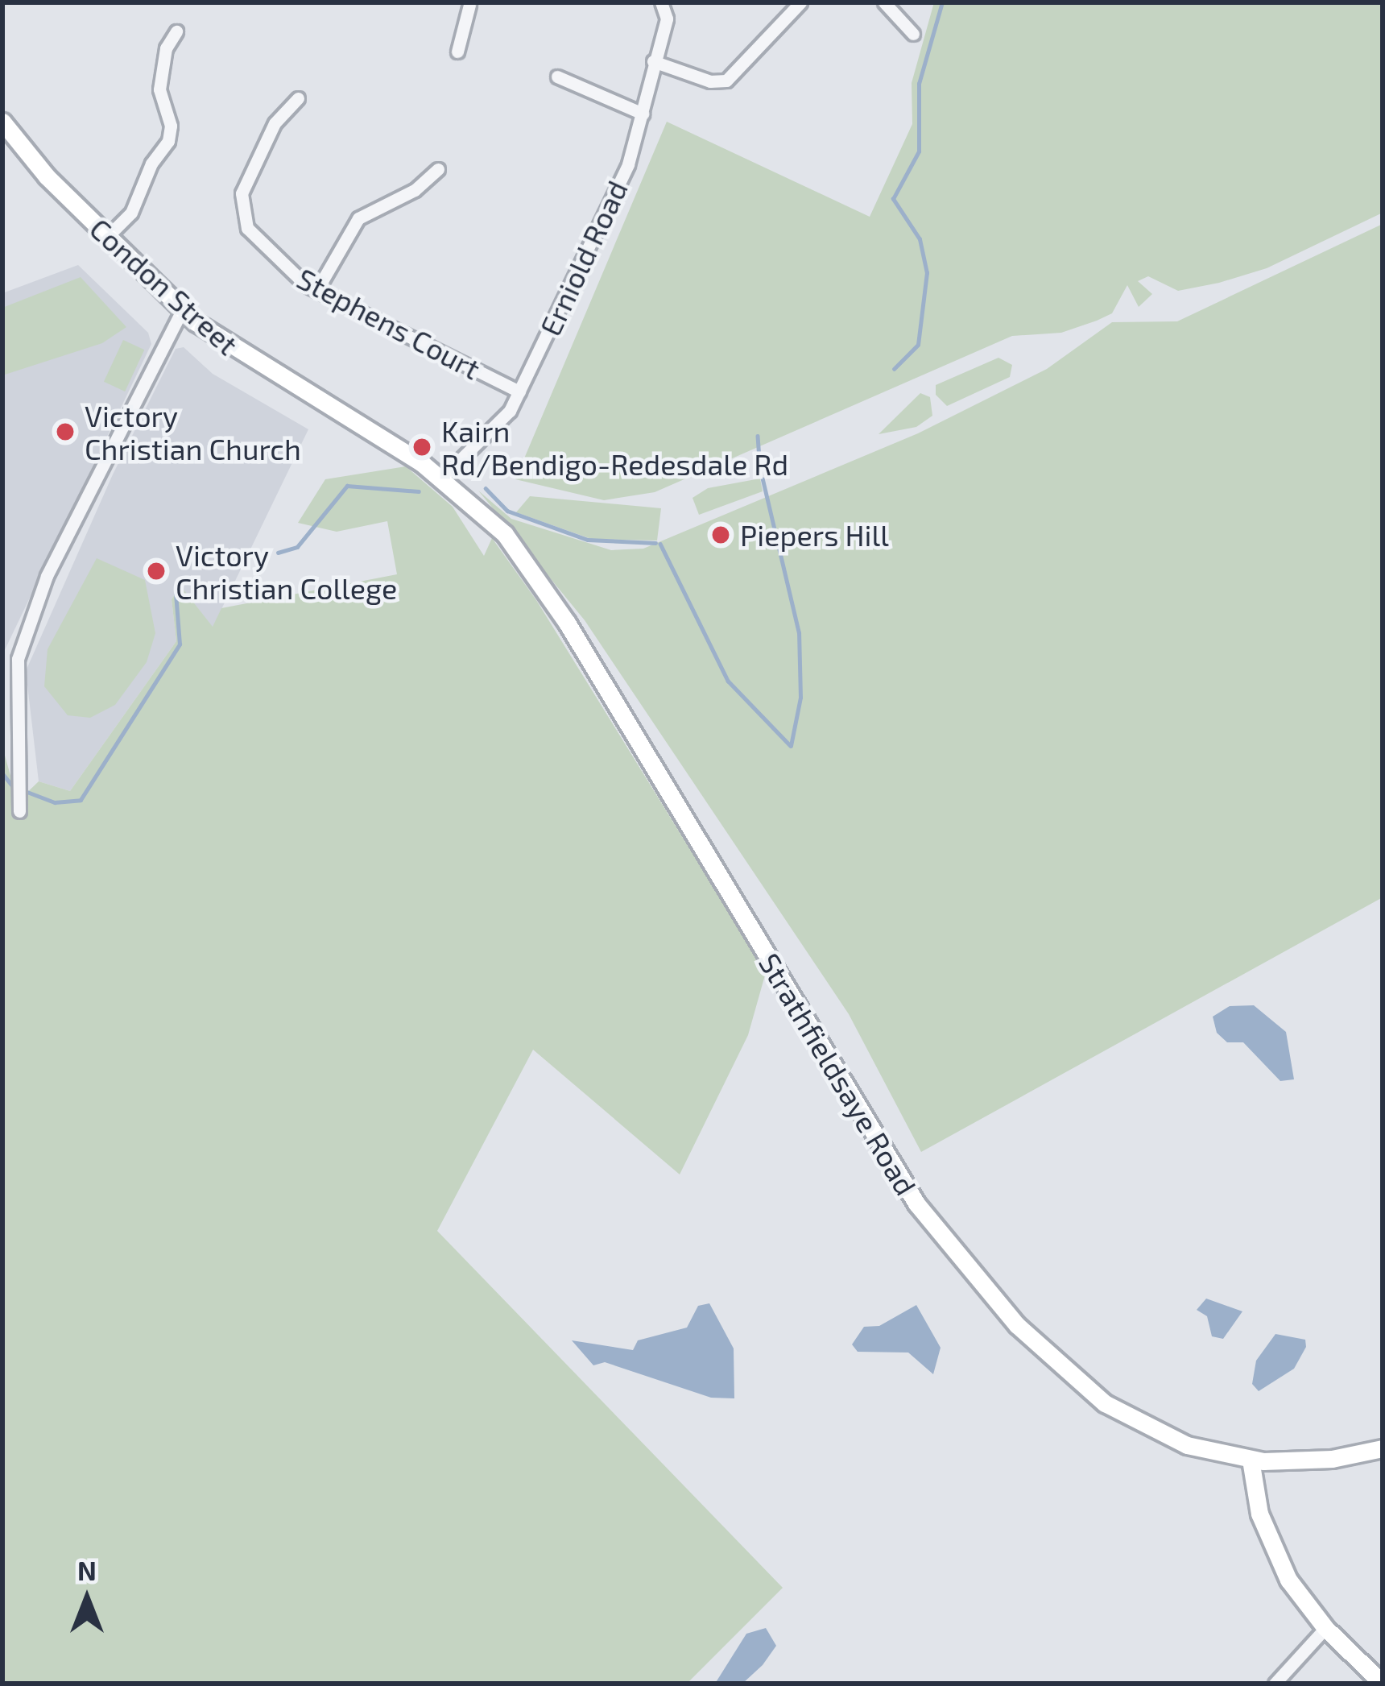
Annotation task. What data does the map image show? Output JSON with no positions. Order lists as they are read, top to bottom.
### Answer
{
  "streets": {
    "main road": ["Condon Street", "Strathfieldsaye Road"],
    "street": ["Erniold Road", "Stephens Court"]
  },
  "crossings": [
    ["Erniold Road", "Condon Street"],
    ["Erniold Road", "Stephens Court"],
    ["Erniold Road", "Strathfieldsaye Road"],
    ["Condon Street", "Strathfieldsaye Road"]
  ],
  "places": [
    "Victory Christian Church",
    "Kairn Rd/Bendigo-Redesdale Rd",
    "Piepers Hill",
    "Victory Christian College"
  ],
  "north": "top"
}
